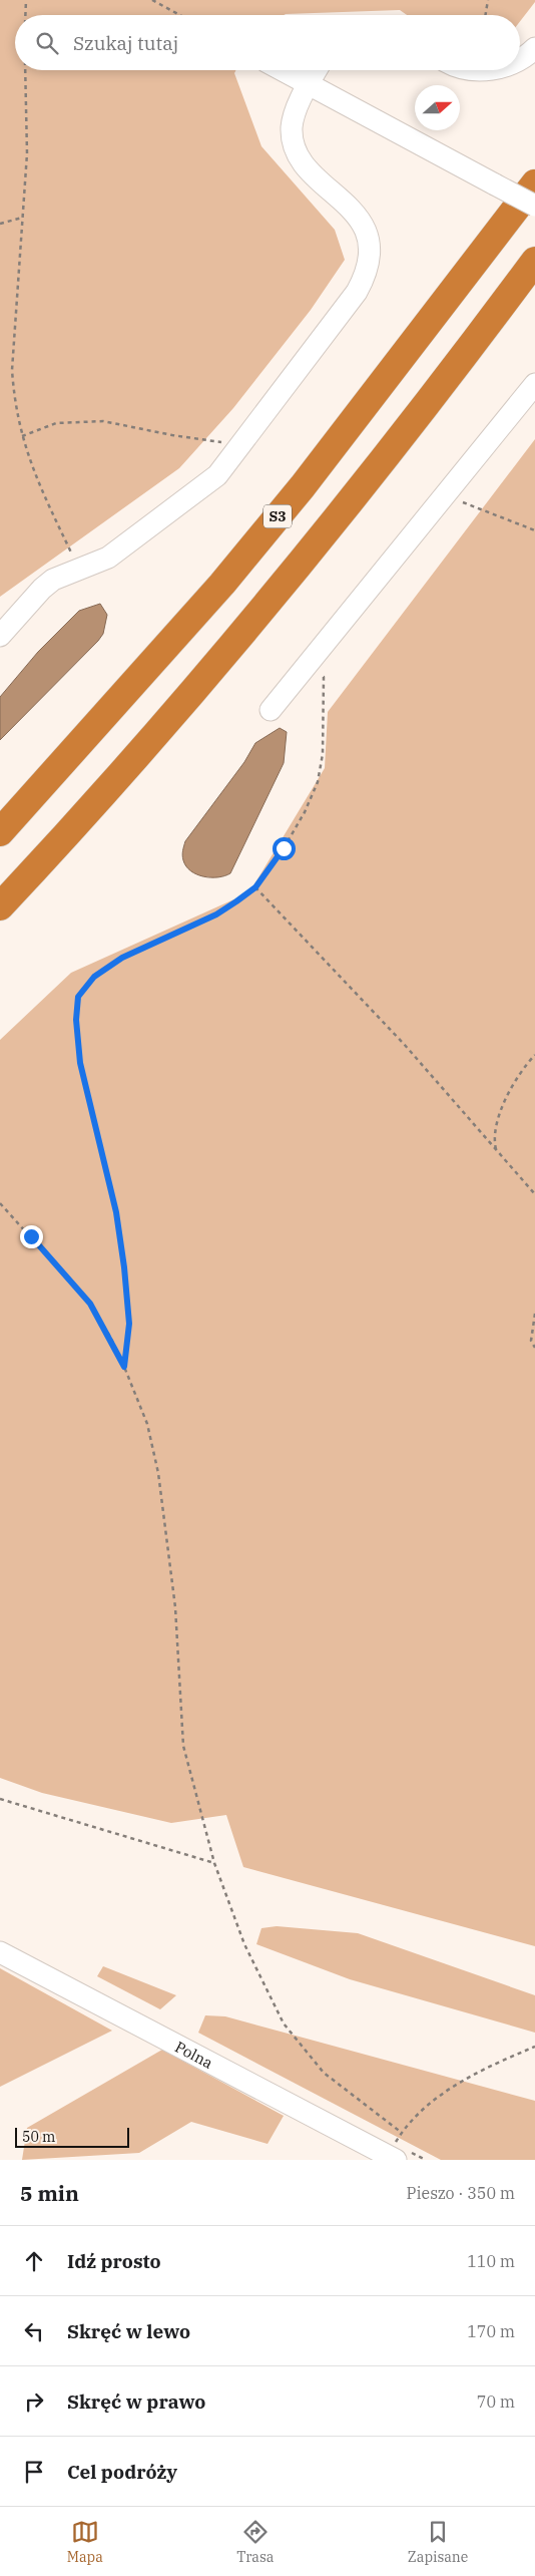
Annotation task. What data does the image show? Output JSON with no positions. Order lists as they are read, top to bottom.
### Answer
{
  "streets": {
    "highway": ["S3"],
    "street": ["Polna"]
  },
  "scale_bar": "50 m",
  "north": "right",
  "page": {
    "search": "Szukaj tutaj",
    "scale": "50 m",
    "heading": ["5 min", "Pieszo · 350 m"],
    "list": [
      ["Idź prosto", "110 m"],
      ["Skręć w lewo", "170 m"],
      ["Skręć w prawo", "70 m"],
      "Cel podróży"
    ],
    "nav": ["Mapa", "Trasa", "Zapisane"]
  }
}
